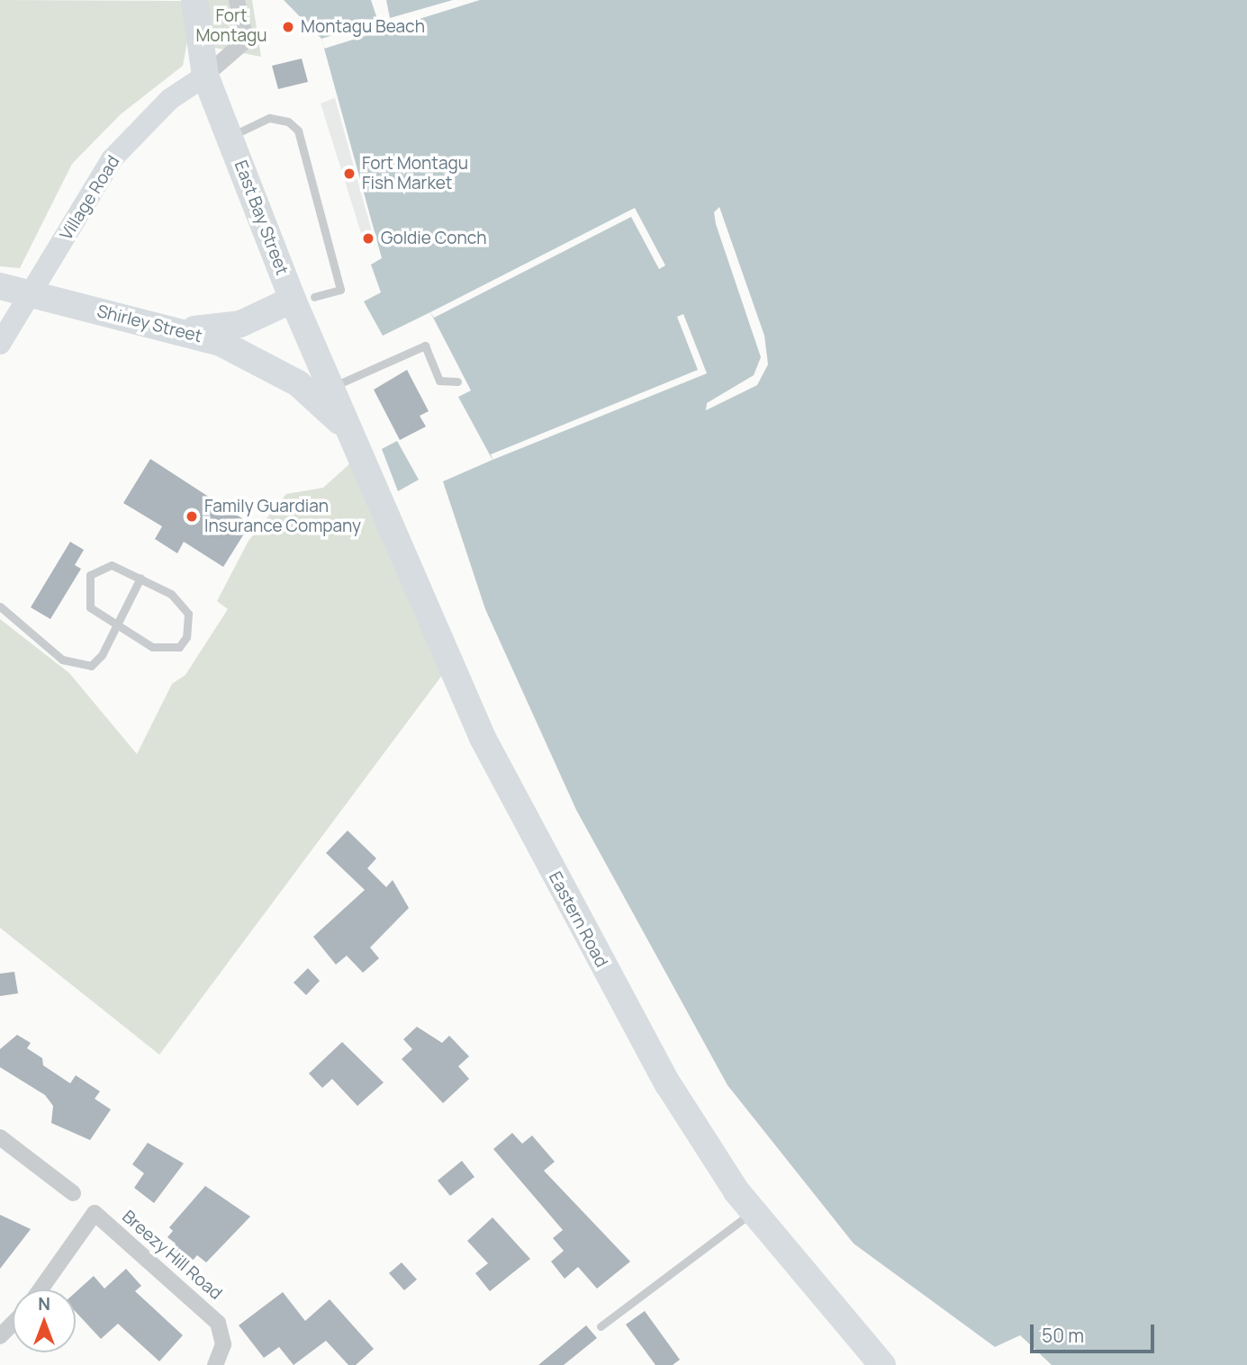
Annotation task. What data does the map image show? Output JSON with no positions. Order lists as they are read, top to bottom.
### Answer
{
  "streets": {
    "highway": ["East Bay Street", "Shirley Street", "Eastern Road"],
    "main road": ["Village Road"],
    "street": ["Breezy Hill Road"]
  },
  "crossings": [
    ["Village Road", "East Bay Street"],
    ["Village Road", "Shirley Street"],
    ["East Bay Street", "Shirley Street"],
    ["East Bay Street", "Eastern Road"],
    ["Shirley Street", "Eastern Road"]
  ],
  "parks": ["Fort Montagu"],
  "places": [
    "Montagu Beach",
    "Fort Montagu Fish Market",
    "Goldie Conch",
    "Family Guardian Insurance Company"
  ],
  "scale_bar": "50 m",
  "north": "top"
}
